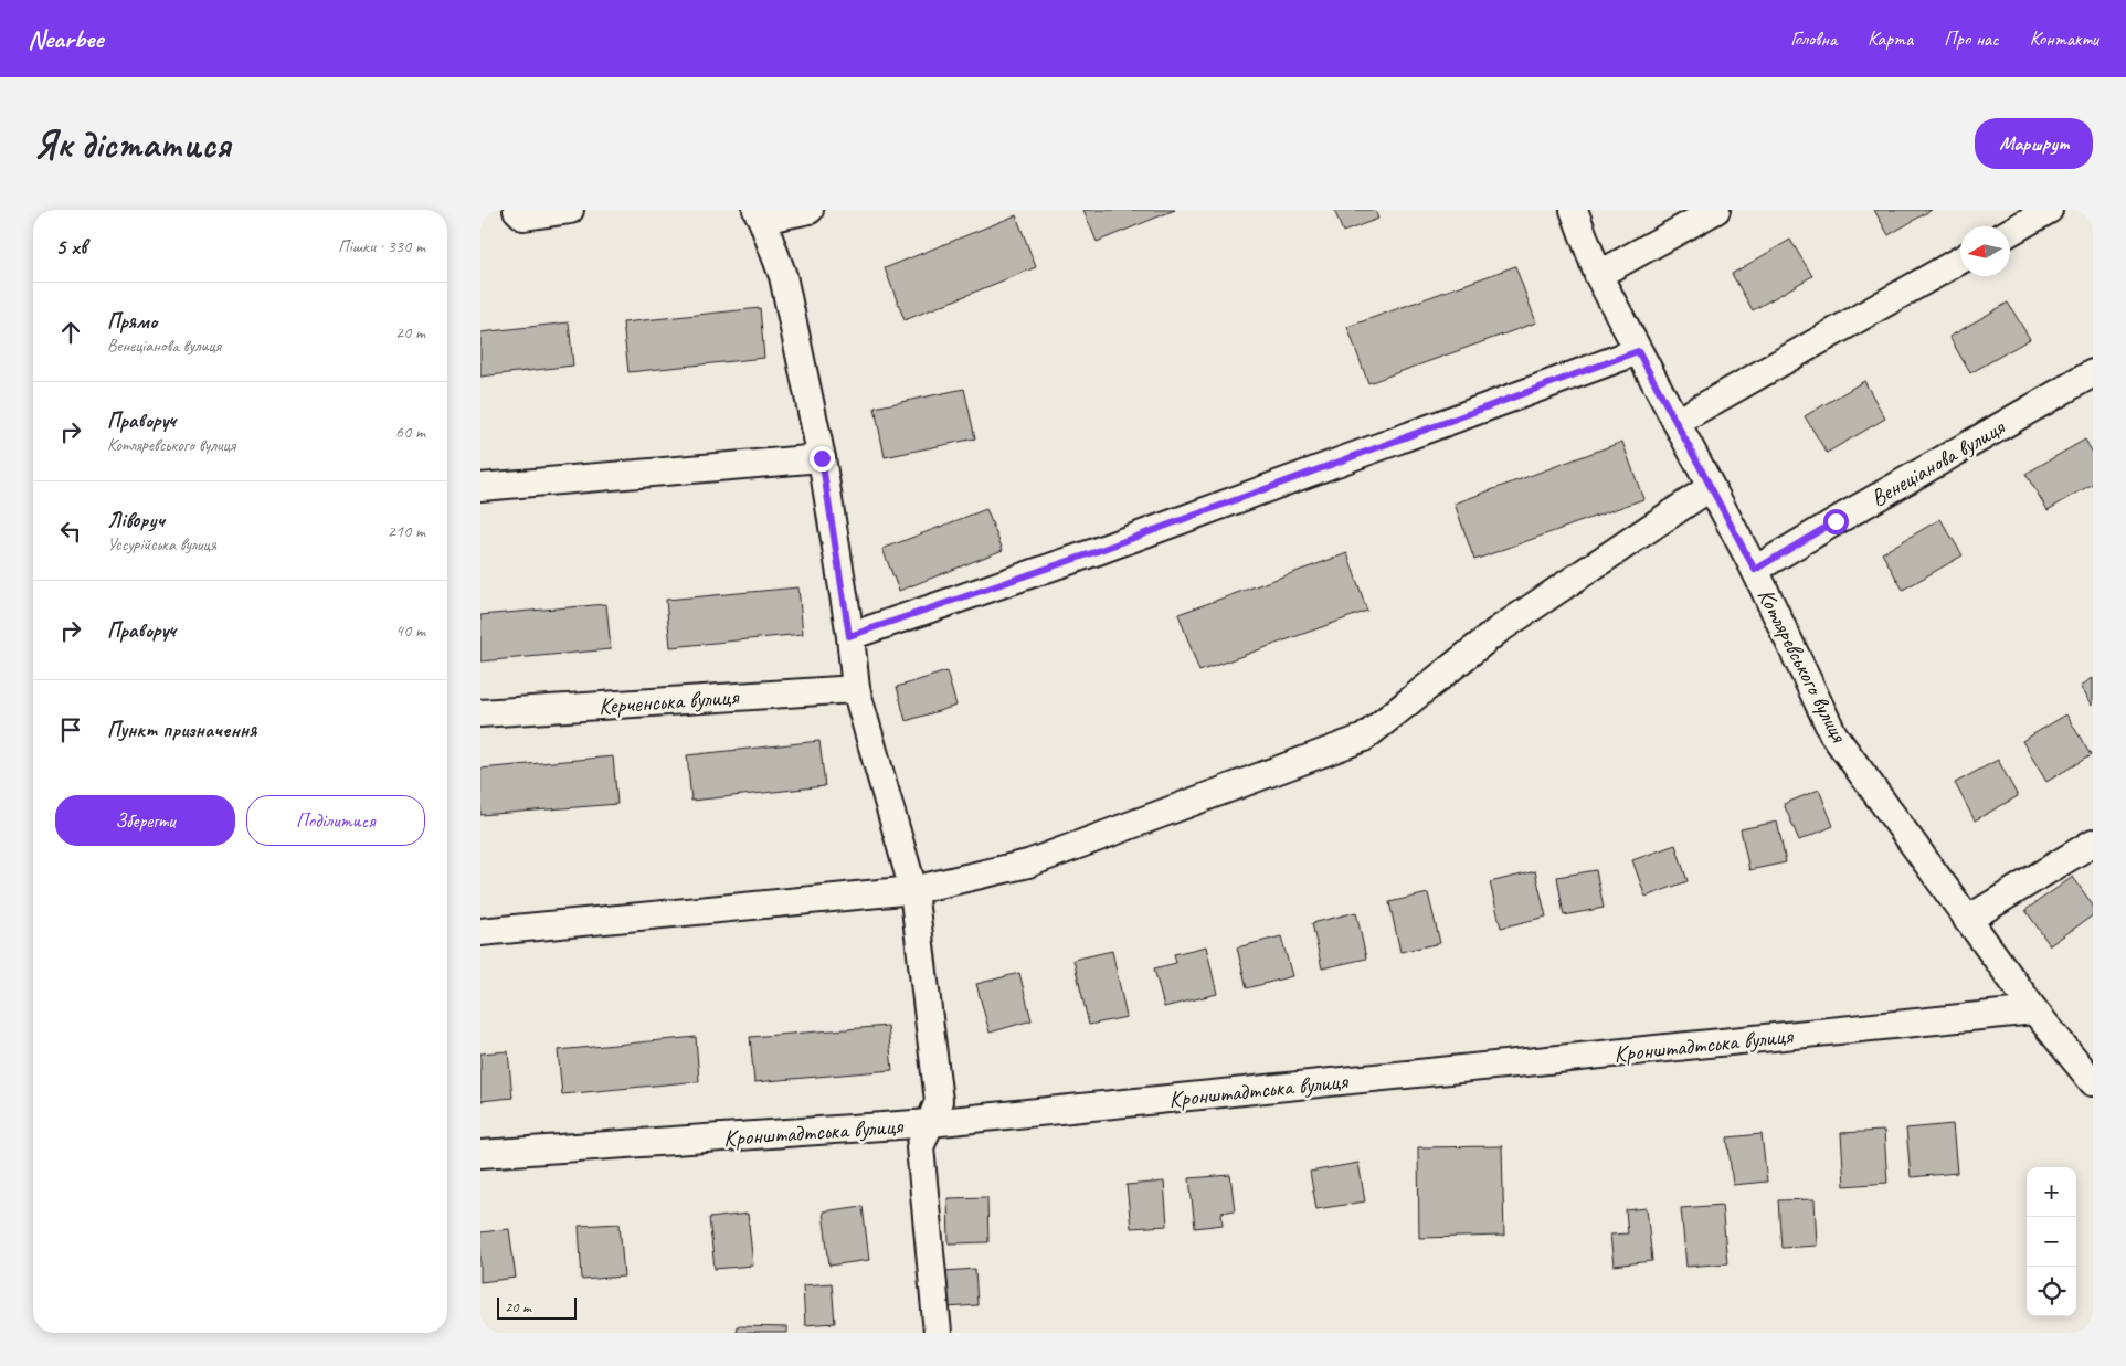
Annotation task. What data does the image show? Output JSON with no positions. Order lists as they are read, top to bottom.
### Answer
{
  "streets": {
    "street": [
      "Венеціанова вулиця",
      "Котляревського вулиця",
      "Керченська вулиця",
      "Кронштадтська вулиця"
    ]
  },
  "crossings": [
    ["Венеціанова вулиця", "Котляревського вулиця"],
    ["Котляревського вулиця", "Кронштадтська вулиця"]
  ],
  "scale_bar": "20 m",
  "north": "left",
  "page": {
    "header": "Nearbee",
    "nav": [
      "Головна",
      "Карта",
      "Про нас",
      "Контакти"
    ],
    "buttons": [
      "Маршрут",
      ["Зберегти", "Поділитися"]
    ],
    "title": "Як дістатися",
    "heading": ["5 хв", "Пішки · 330 m"],
    "list": [
      ["Прямо", "Венеціанова вулиця", "20 m"],
      ["Праворуч", "Котляревського вулиця", "60 m"],
      ["Ліворуч", "Уссурійська вулиця", "210 m"],
      ["Праворуч", "40 m"],
      "Пункт призначення"
    ],
    "map_buttons": ["+", "−"],
    "scale": "20 m"
  }
}
